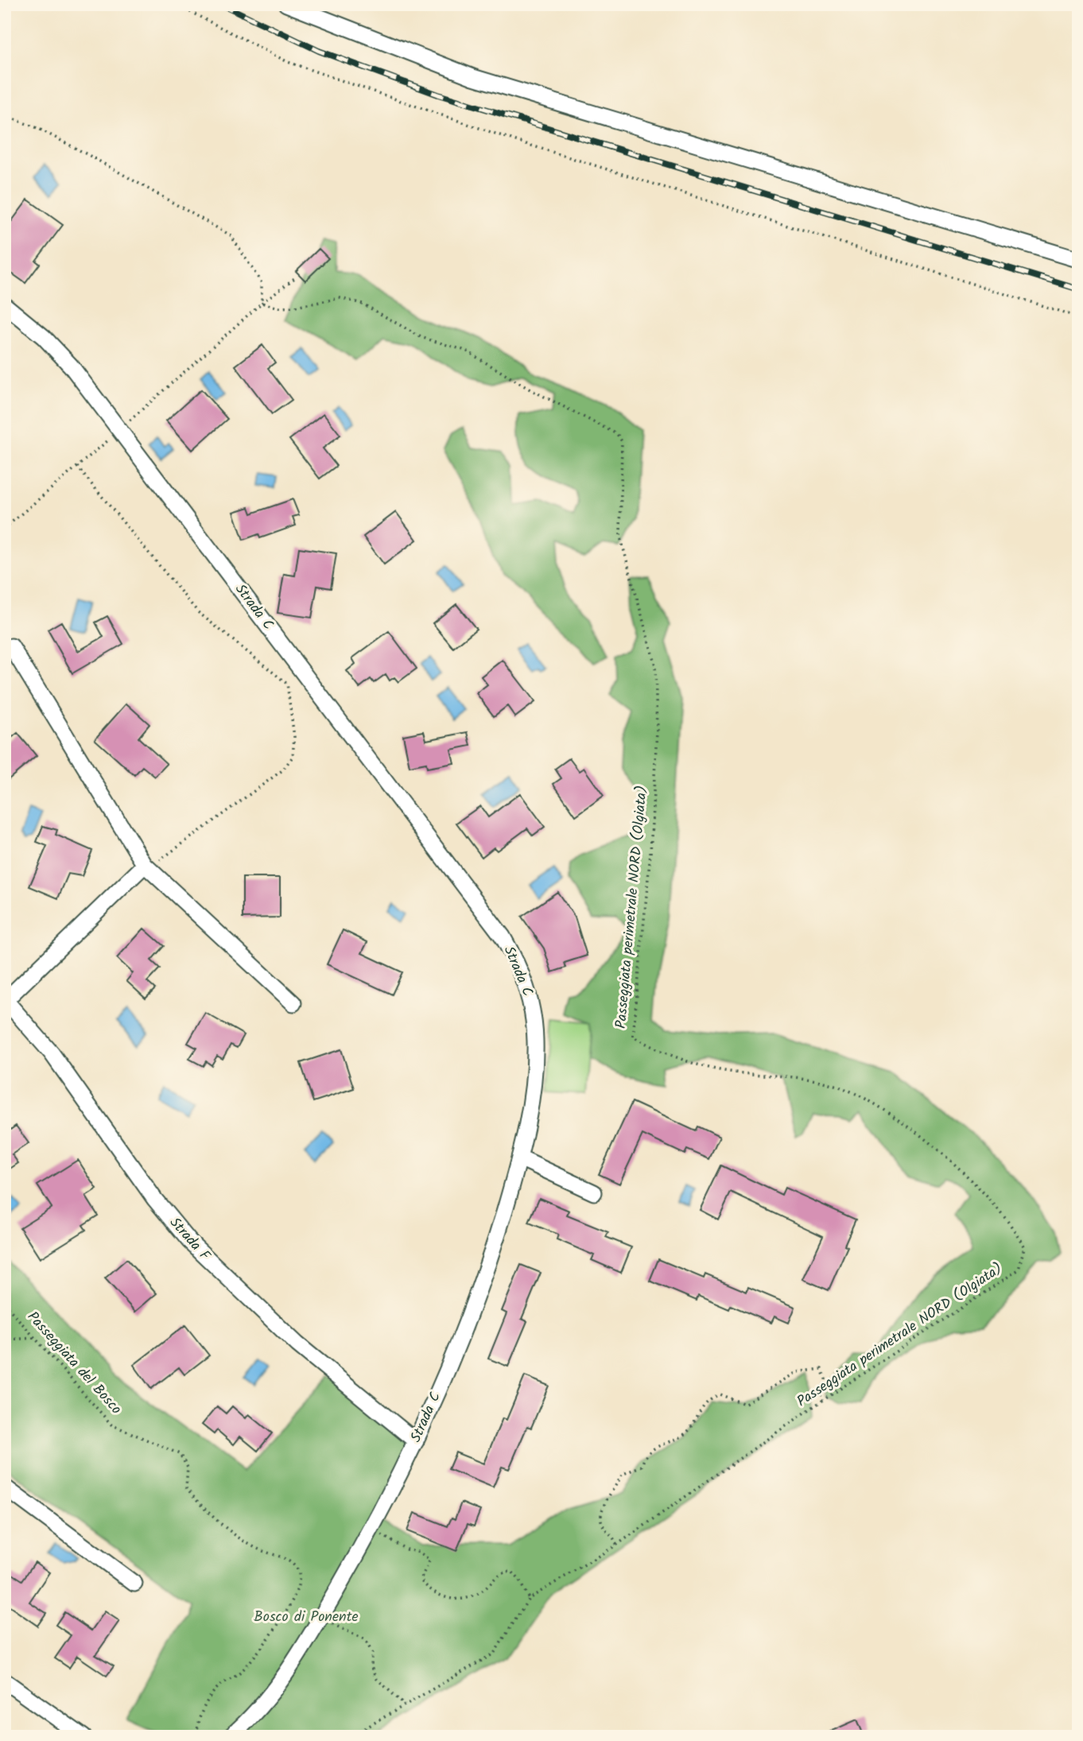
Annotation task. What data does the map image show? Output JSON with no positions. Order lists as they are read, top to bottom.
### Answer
{
  "streets": {
    "street": ["Strada C", "Strada F"],
    "path": ["Passeggiata perimetrale NORD (Olgiata)", "Passeggiata del Bosco"]
  },
  "crossings": [
    ["Strada C", "Strada F"]
  ],
  "parks": ["Bosco di Ponente"]
}
